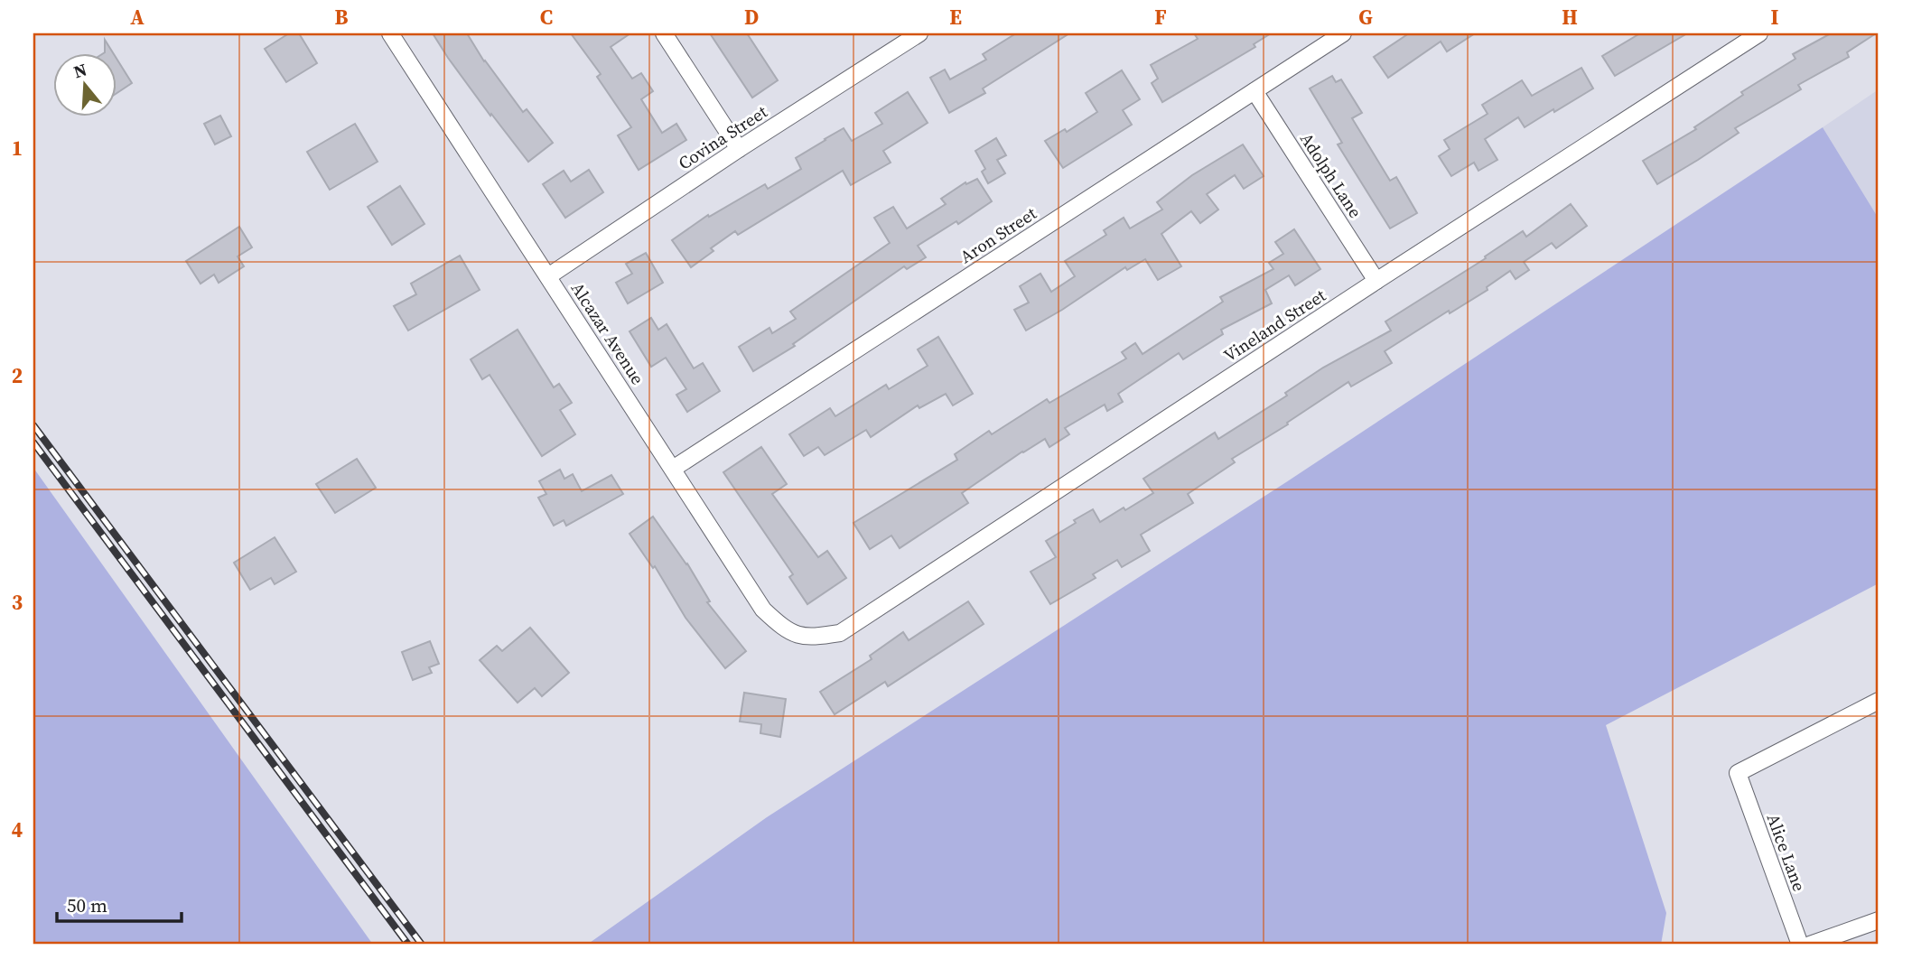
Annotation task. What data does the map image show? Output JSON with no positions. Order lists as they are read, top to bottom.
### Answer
{
  "streets": {
    "street": [
      "Covina Street",
      "Adolph Lane",
      "Aron Street",
      "Vineland Street",
      "Alcazar Avenue",
      "Alice Lane"
    ]
  },
  "crossings": [
    ["Covina Street", "Alcazar Avenue"],
    ["Adolph Lane", "Aron Street"],
    ["Adolph Lane", "Vineland Street"],
    ["Aron Street", "Alcazar Avenue"],
    ["Vineland Street", "Alcazar Avenue"]
  ],
  "scale_bar": "50 m",
  "north": "top",
  "grid": {
    "columns": [
      "A",
      "B",
      "C",
      "D",
      "E",
      "F",
      "G",
      "H",
      "I"
    ],
    "rows": [
      "1",
      "2",
      "3",
      "4"
    ]
  }
}
